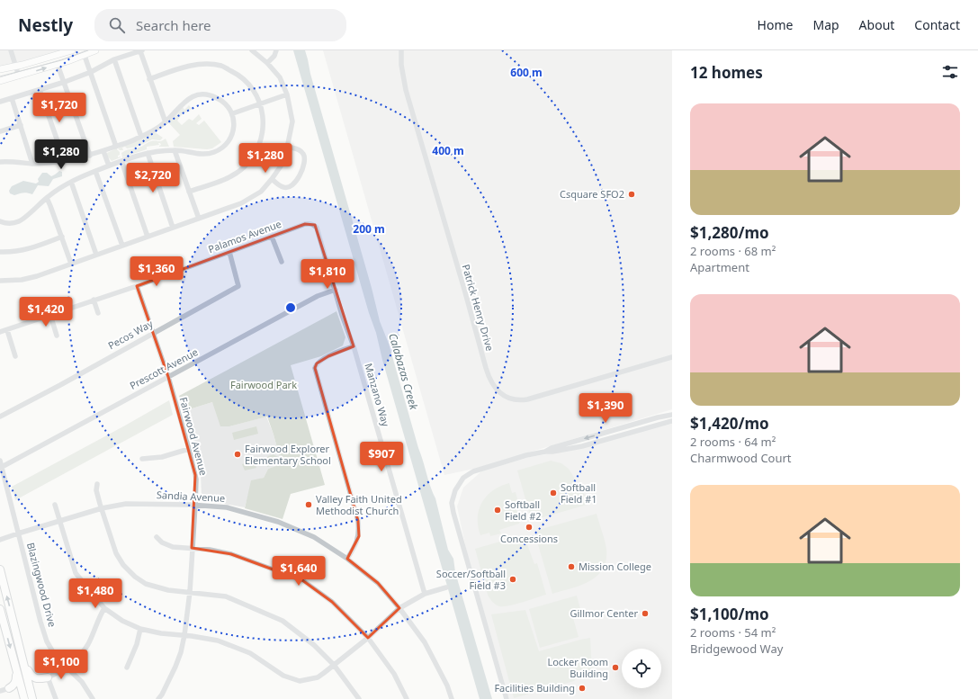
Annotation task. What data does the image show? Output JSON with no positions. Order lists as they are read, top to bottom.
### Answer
{
  "streets": {
    "street": [
      "Palamos Avenue",
      "Patrick Henry Drive",
      "Pecos Way",
      "Prescott Avenue",
      "Manzano Way",
      "Fairwood Avenue",
      "Sandia Avenue",
      "Blazingwood Drive"
    ]
  },
  "crossings": [
    ["Palamos Avenue", "Pecos Way"],
    ["Palamos Avenue", "Manzano Way"],
    ["Palamos Avenue", "Fairwood Avenue"],
    ["Pecos Way", "Fairwood Avenue"],
    ["Prescott Avenue", "Manzano Way"],
    ["Prescott Avenue", "Fairwood Avenue"],
    ["Prescott Avenue", "Blazingwood Drive"],
    ["Fairwood Avenue", "Sandia Avenue"],
    ["Sandia Avenue", "Blazingwood Drive"]
  ],
  "water": ["Calabazas Creek"],
  "parks": ["Fairwood Park"],
  "places": [
    "Csquare SFO2",
    "Fairwood Explorer Elementary School",
    "Softball Field #1",
    "Valley Faith United Methodist Church",
    "Softball Field #2",
    "Concessions",
    "Mission College",
    "Soccer/Softball Field #3",
    "Gillmor Center",
    "Locker Room Building",
    "Facilities Building"
  ],
  "page": {
    "header": "Nestly",
    "search": "Search here",
    "nav": [
      "Home",
      "Map",
      "About",
      "Contact"
    ],
    "heading": "12 homes",
    "price": [
      "$1,720",
      "$1,280",
      "$1,280",
      "$2,720",
      "$1,360",
      "$1,810",
      "$1,420",
      "$1,390",
      "$907",
      "$1,640",
      "$1,480",
      "$1,100"
    ],
    "list": [
      {
        "name": "$1,280/mo",
        "note": "2 rooms · 68 m² · Apartment"
      },
      {
        "name": "$1,420/mo",
        "note": "2 rooms · 64 m² · Charmwood Court"
      },
      {
        "name": "$1,100/mo",
        "note": "2 rooms · 54 m² · Bridgewood Way"
      }
    ]
  },
  "rings": ["600 m", "400 m", "200 m"]
}
